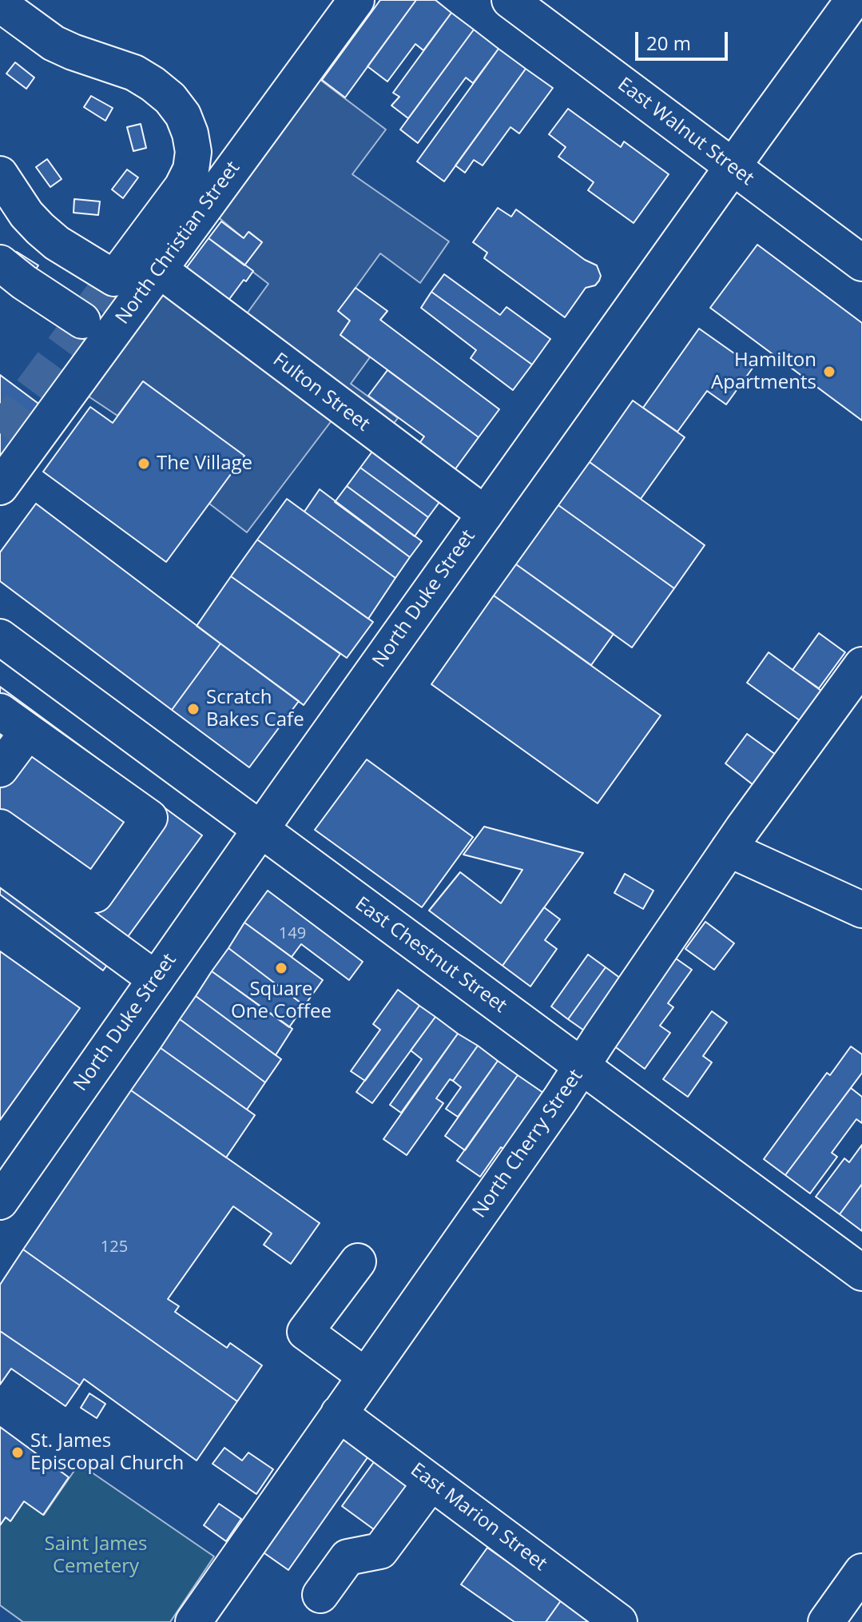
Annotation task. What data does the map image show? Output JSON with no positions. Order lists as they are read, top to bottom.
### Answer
{
  "streets": {
    "main road": [
      "East Walnut Street",
      "North Christian Street",
      "Fulton Street",
      "North Duke Street",
      "East Chestnut Street",
      "North Cherry Street",
      "East Marion Street"
    ]
  },
  "crossings": [
    ["East Walnut Street", "North Duke Street"],
    ["North Christian Street", "Fulton Street"],
    ["Fulton Street", "North Duke Street"],
    ["North Duke Street", "East Chestnut Street"],
    ["East Chestnut Street", "North Cherry Street"],
    ["North Cherry Street", "East Marion Street"]
  ],
  "parks": ["Saint James Cemetery"],
  "places": [
    "Hamilton Apartments",
    "The Village",
    "Scratch Bakes Cafe",
    "Square One Coffee",
    "St. James Episcopal Church"
  ],
  "house_numbers": ["149", "125"],
  "scale_bar": "20 m"
}
